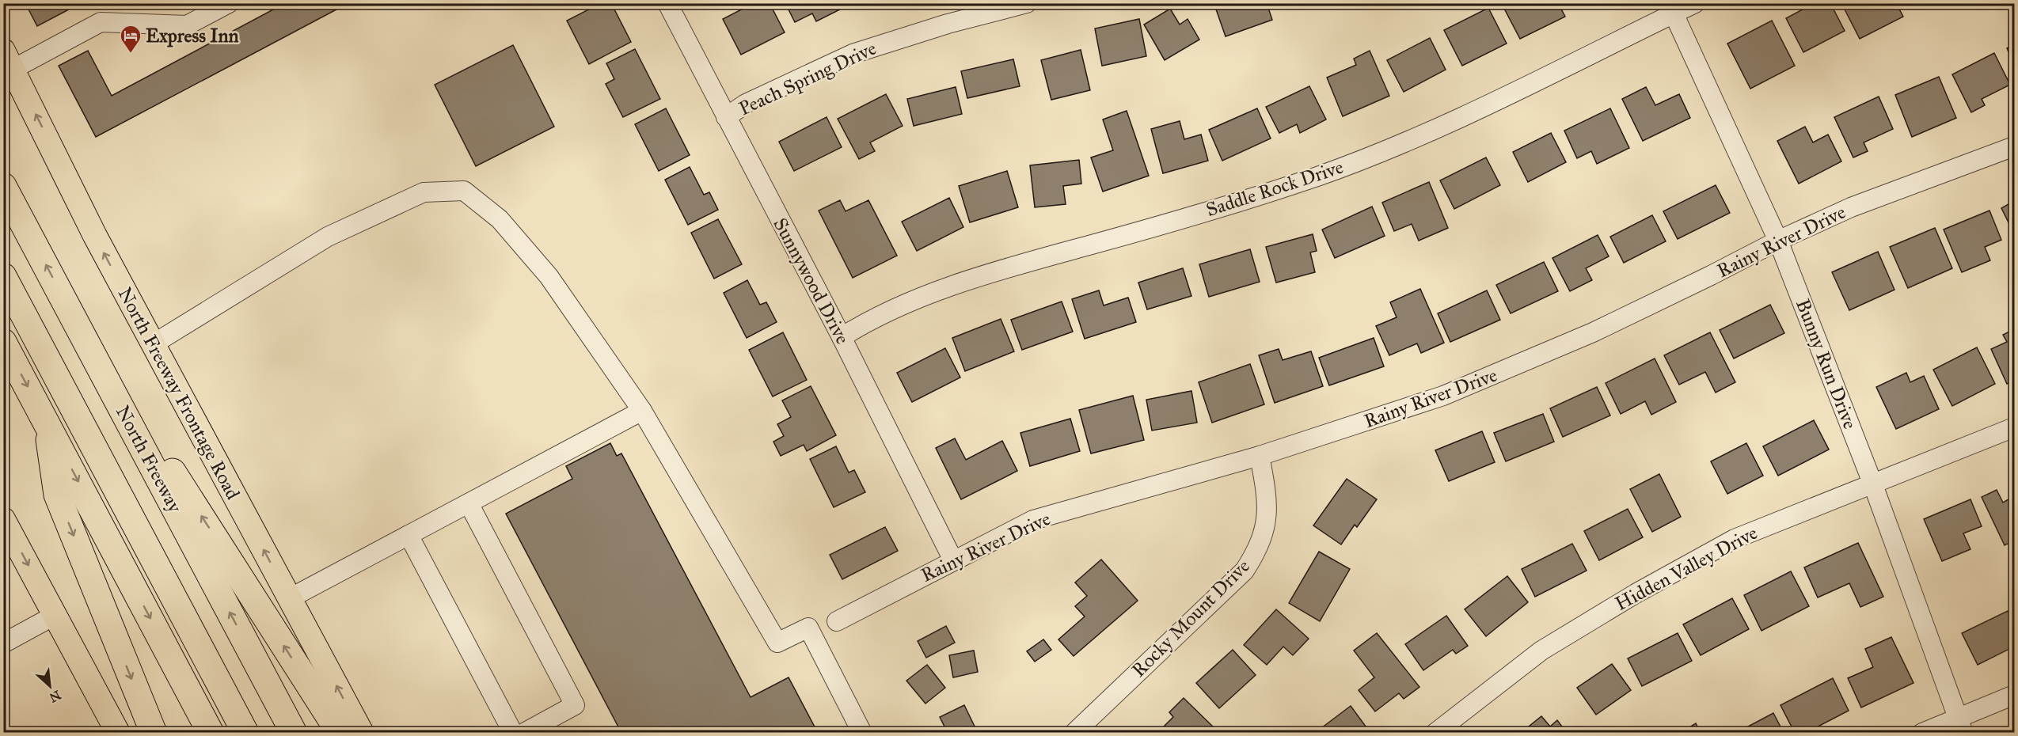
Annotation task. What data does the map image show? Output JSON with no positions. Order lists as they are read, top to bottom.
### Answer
{
  "streets": {
    "highway": ["North Freeway"],
    "main road": ["North Freeway Frontage Road"],
    "street": [
      "Peach Spring Drive",
      "Saddle Rock Drive",
      "Rainy River Drive",
      "Sunnywood Drive",
      "Bunny Run Drive",
      "Hidden Valley Drive",
      "Rocky Mount Drive"
    ]
  },
  "crossings": [
    ["Peach Spring Drive", "Sunnywood Drive"],
    ["Saddle Rock Drive", "Sunnywood Drive"],
    ["Saddle Rock Drive", "Bunny Run Drive"],
    ["Rainy River Drive", "Sunnywood Drive"],
    ["Rainy River Drive", "Bunny Run Drive"],
    ["Rainy River Drive", "Rocky Mount Drive"],
    ["Bunny Run Drive", "Hidden Valley Drive"]
  ],
  "one_way": ["North Freeway Frontage Road"],
  "places": {
    "hotel": ["Express Inn"]
  },
  "north": "bottom right"
}
